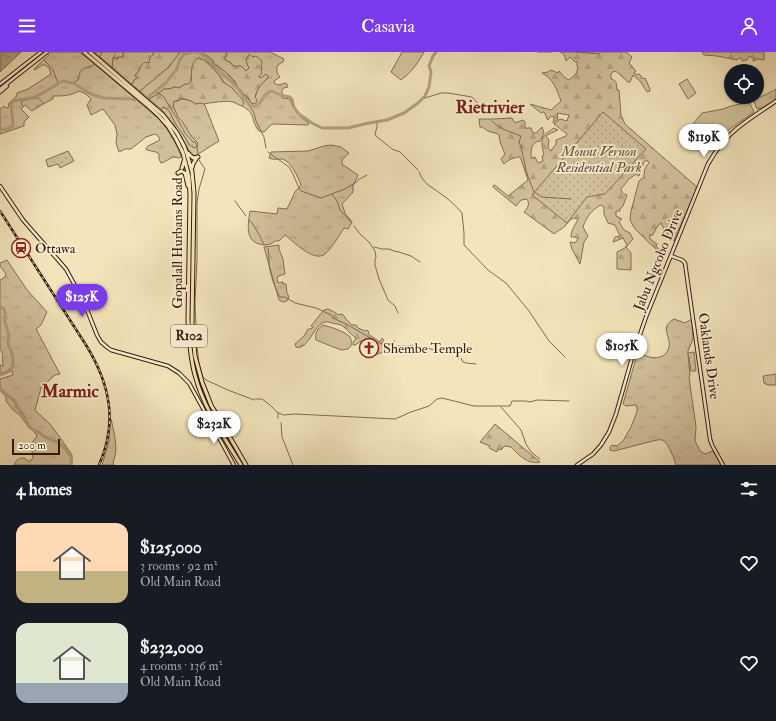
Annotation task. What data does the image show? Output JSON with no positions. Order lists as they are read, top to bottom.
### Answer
{
  "streets": {
    "main road": ["Gopalall Hurbans Road", "R102"],
    "street": ["Jabu Ngcobo Drive", "Oaklands Drive"]
  },
  "crossings": [
    ["Jabu Ngcobo Drive", "Oaklands Drive"]
  ],
  "districts": ["Rietrivier", "Marmic"],
  "parks": ["Mount Vernon Residential Park"],
  "places": {
    "station": ["Ottawa"],
    "church": ["Shembe Temple"]
  },
  "scale_bar": "200 m",
  "page": {
    "header": "Casavia",
    "price": [
      "$119K",
      "$125K",
      "$105K",
      "$232K"
    ],
    "scale": "200 m",
    "heading": "4 homes",
    "list": [
      {
        "name": "$125,000",
        "note": "3 rooms · 92 m² · Old Main Road"
      },
      {
        "name": "$232,000",
        "note": "4 rooms · 136 m² · Old Main Road"
      }
    ]
  }
}
